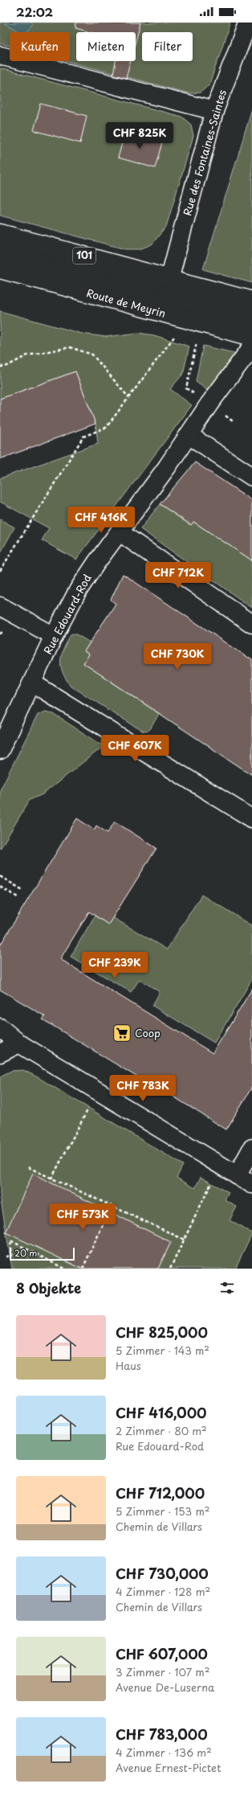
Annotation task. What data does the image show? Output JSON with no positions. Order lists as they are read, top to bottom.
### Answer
{
  "streets": {
    "street": [
      "Rue des Fontaines-Saintes",
      "101",
      "Route de Meyrin",
      "Rue Edouard-Rod"
    ]
  },
  "crossings": [
    ["Rue des Fontaines-Saintes", "Route de Meyrin"]
  ],
  "places": {
    "supermarket": ["Coop"]
  },
  "scale_bar": "20 m",
  "page": {
    "status": "22:02",
    "chip": ["Kaufen", "Mieten", "Filter"],
    "price": [
      "CHF 825K",
      "CHF 416K",
      "CHF 712K",
      "CHF 730K",
      "CHF 607K",
      "CHF 239K",
      "CHF 783K",
      "CHF 573K"
    ],
    "scale": "20 m",
    "heading": "8 Objekte",
    "list": [
      {
        "name": "CHF 825,000",
        "note": "5 Zimmer · 143 m² · Haus"
      },
      {
        "name": "CHF 416,000",
        "note": "2 Zimmer · 80 m² · Rue Edouard-Rod"
      },
      {
        "name": "CHF 712,000",
        "note": "5 Zimmer · 153 m² · Chemin de Villars"
      },
      {
        "name": "CHF 730,000",
        "note": "4 Zimmer · 128 m² · Chemin de Villars"
      },
      {
        "name": "CHF 607,000",
        "note": "3 Zimmer · 107 m² · Avenue De-Luserna"
      },
      {
        "name": "CHF 783,000",
        "note": "4 Zimmer · 136 m² · Avenue Ernest-Pictet"
      }
    ]
  }
}
